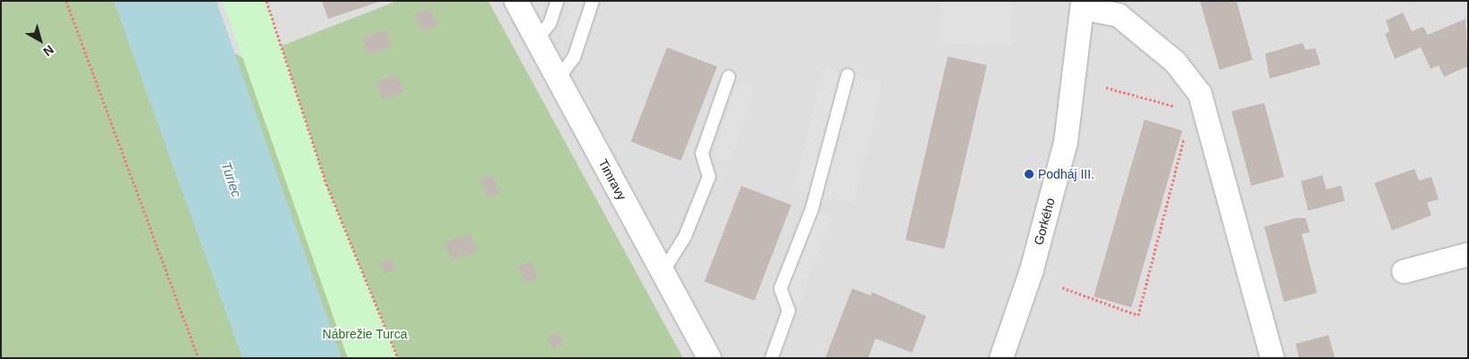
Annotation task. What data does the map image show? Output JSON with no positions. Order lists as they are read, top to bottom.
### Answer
{
  "streets": {
    "street": ["Timravy", "Gorkého"]
  },
  "water": ["Turiec"],
  "parks": ["Nábrežie Turca"],
  "places": ["Podháj III."],
  "north": "bottom right"
}
